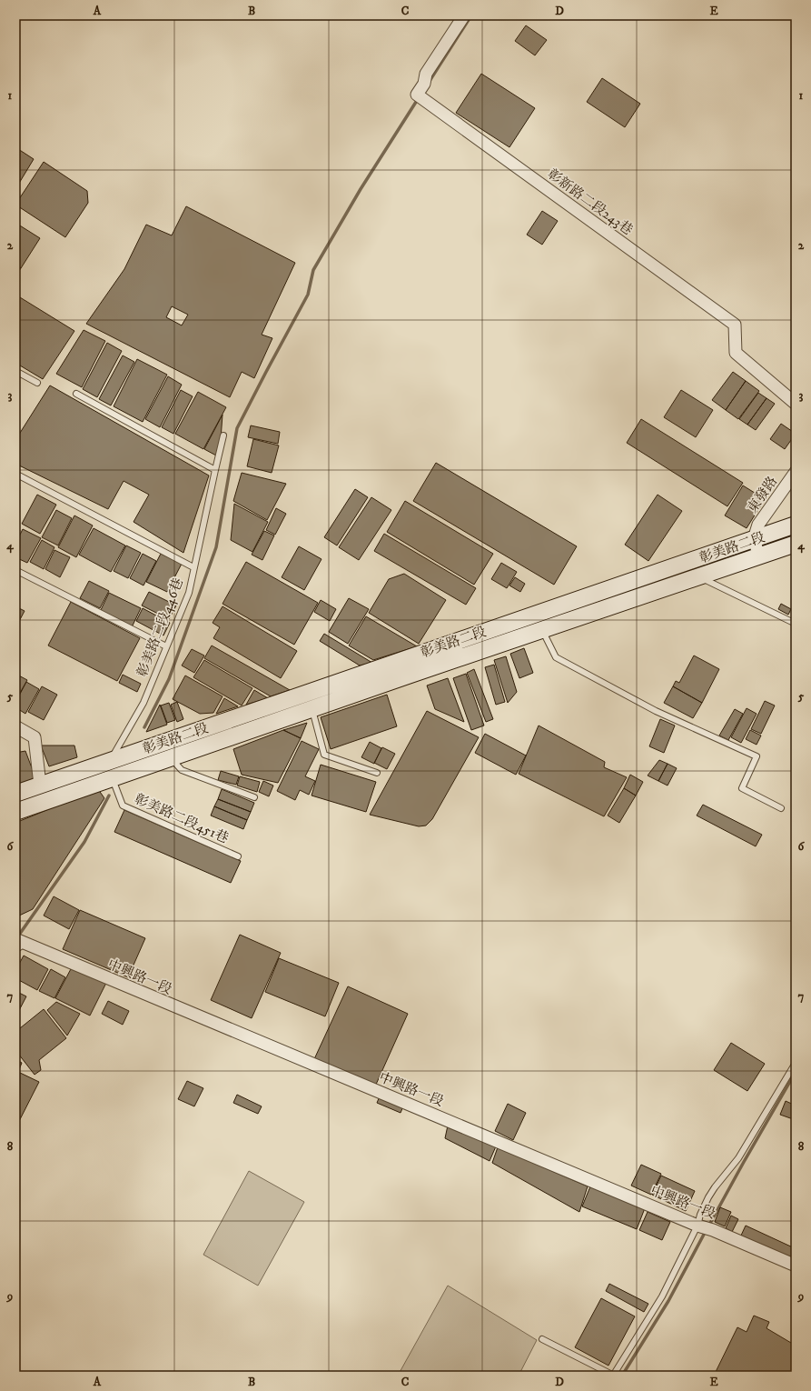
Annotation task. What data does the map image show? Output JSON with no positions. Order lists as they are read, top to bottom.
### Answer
{
  "streets": {
    "main road": ["彰美路二段"],
    "street": ["彰新路二段243巷", "東發路", "中興路一段"],
    "lane": ["彰美路二段446巷", "彰美路二段451巷"]
  },
  "crossings": [
    ["東發路", "彰美路二段"],
    ["彰美路二段", "彰美路二段446巷"],
    ["彰美路二段", "彰美路二段451巷"],
    ["彰美路二段446巷", "彰美路二段451巷"]
  ],
  "grid": {
    "columns": [
      "A",
      "B",
      "C",
      "D",
      "E"
    ],
    "rows": [
      "1",
      "2",
      "3",
      "4",
      "5",
      "6",
      "7",
      "8",
      "9"
    ]
  }
}
